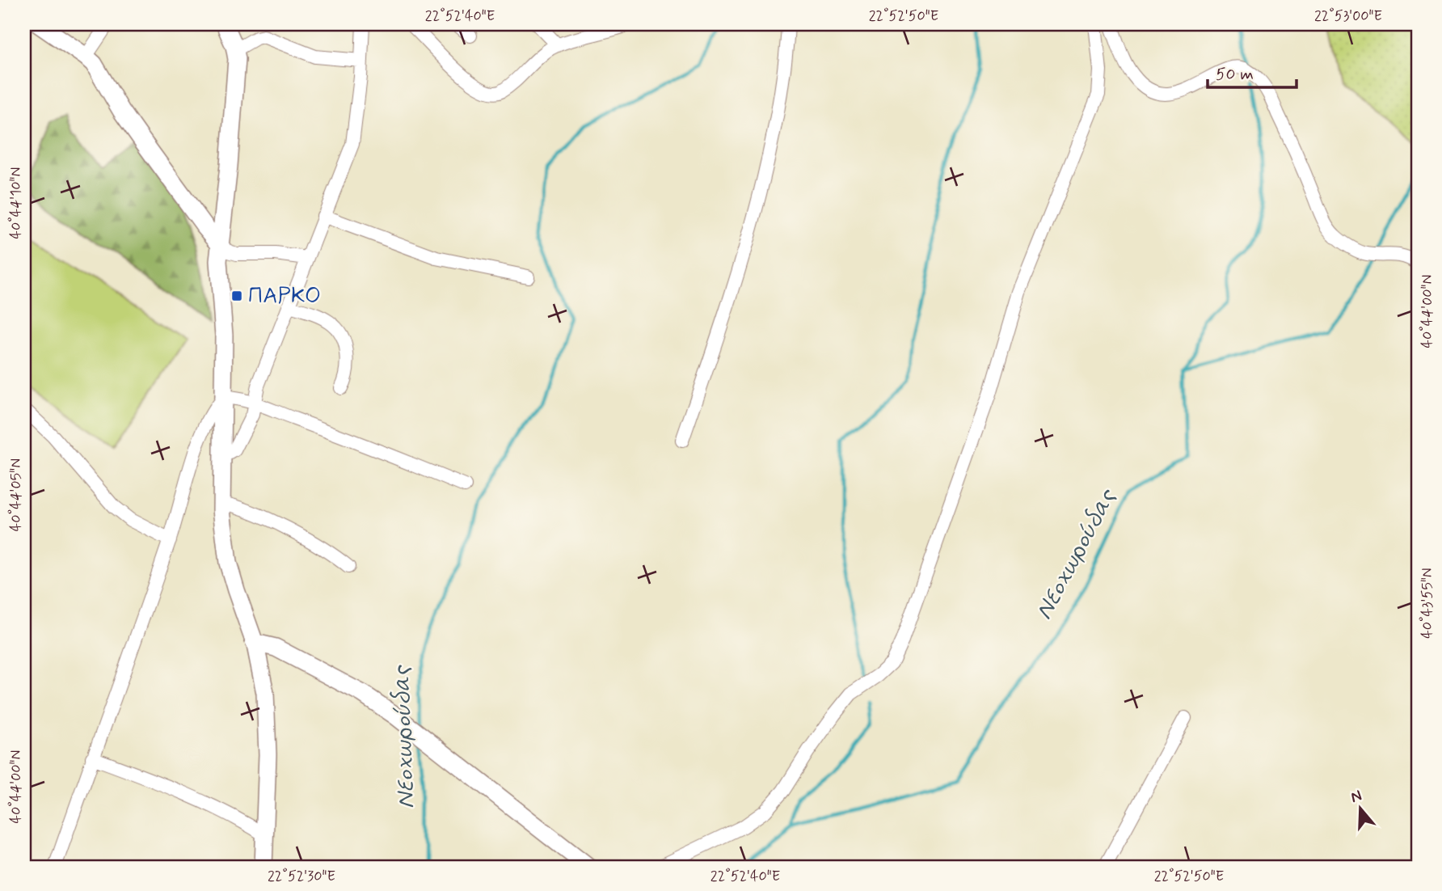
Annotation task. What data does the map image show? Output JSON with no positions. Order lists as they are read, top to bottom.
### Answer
{
  "water": ["Νεοχωρούδας"],
  "places": {
    "transit": ["ΠΑΡΚΟ"]
  },
  "scale_bar": "50 m",
  "north": "top",
  "coordinates": [
    "22°52'40\"E",
    "22°52'50\"E",
    "22°53'00\"E",
    "40°44'10\"N",
    "40°44'00\"N",
    "40°44'05\"N",
    "40°43'55\"N",
    "22°52'30\"E"
  ]
}
